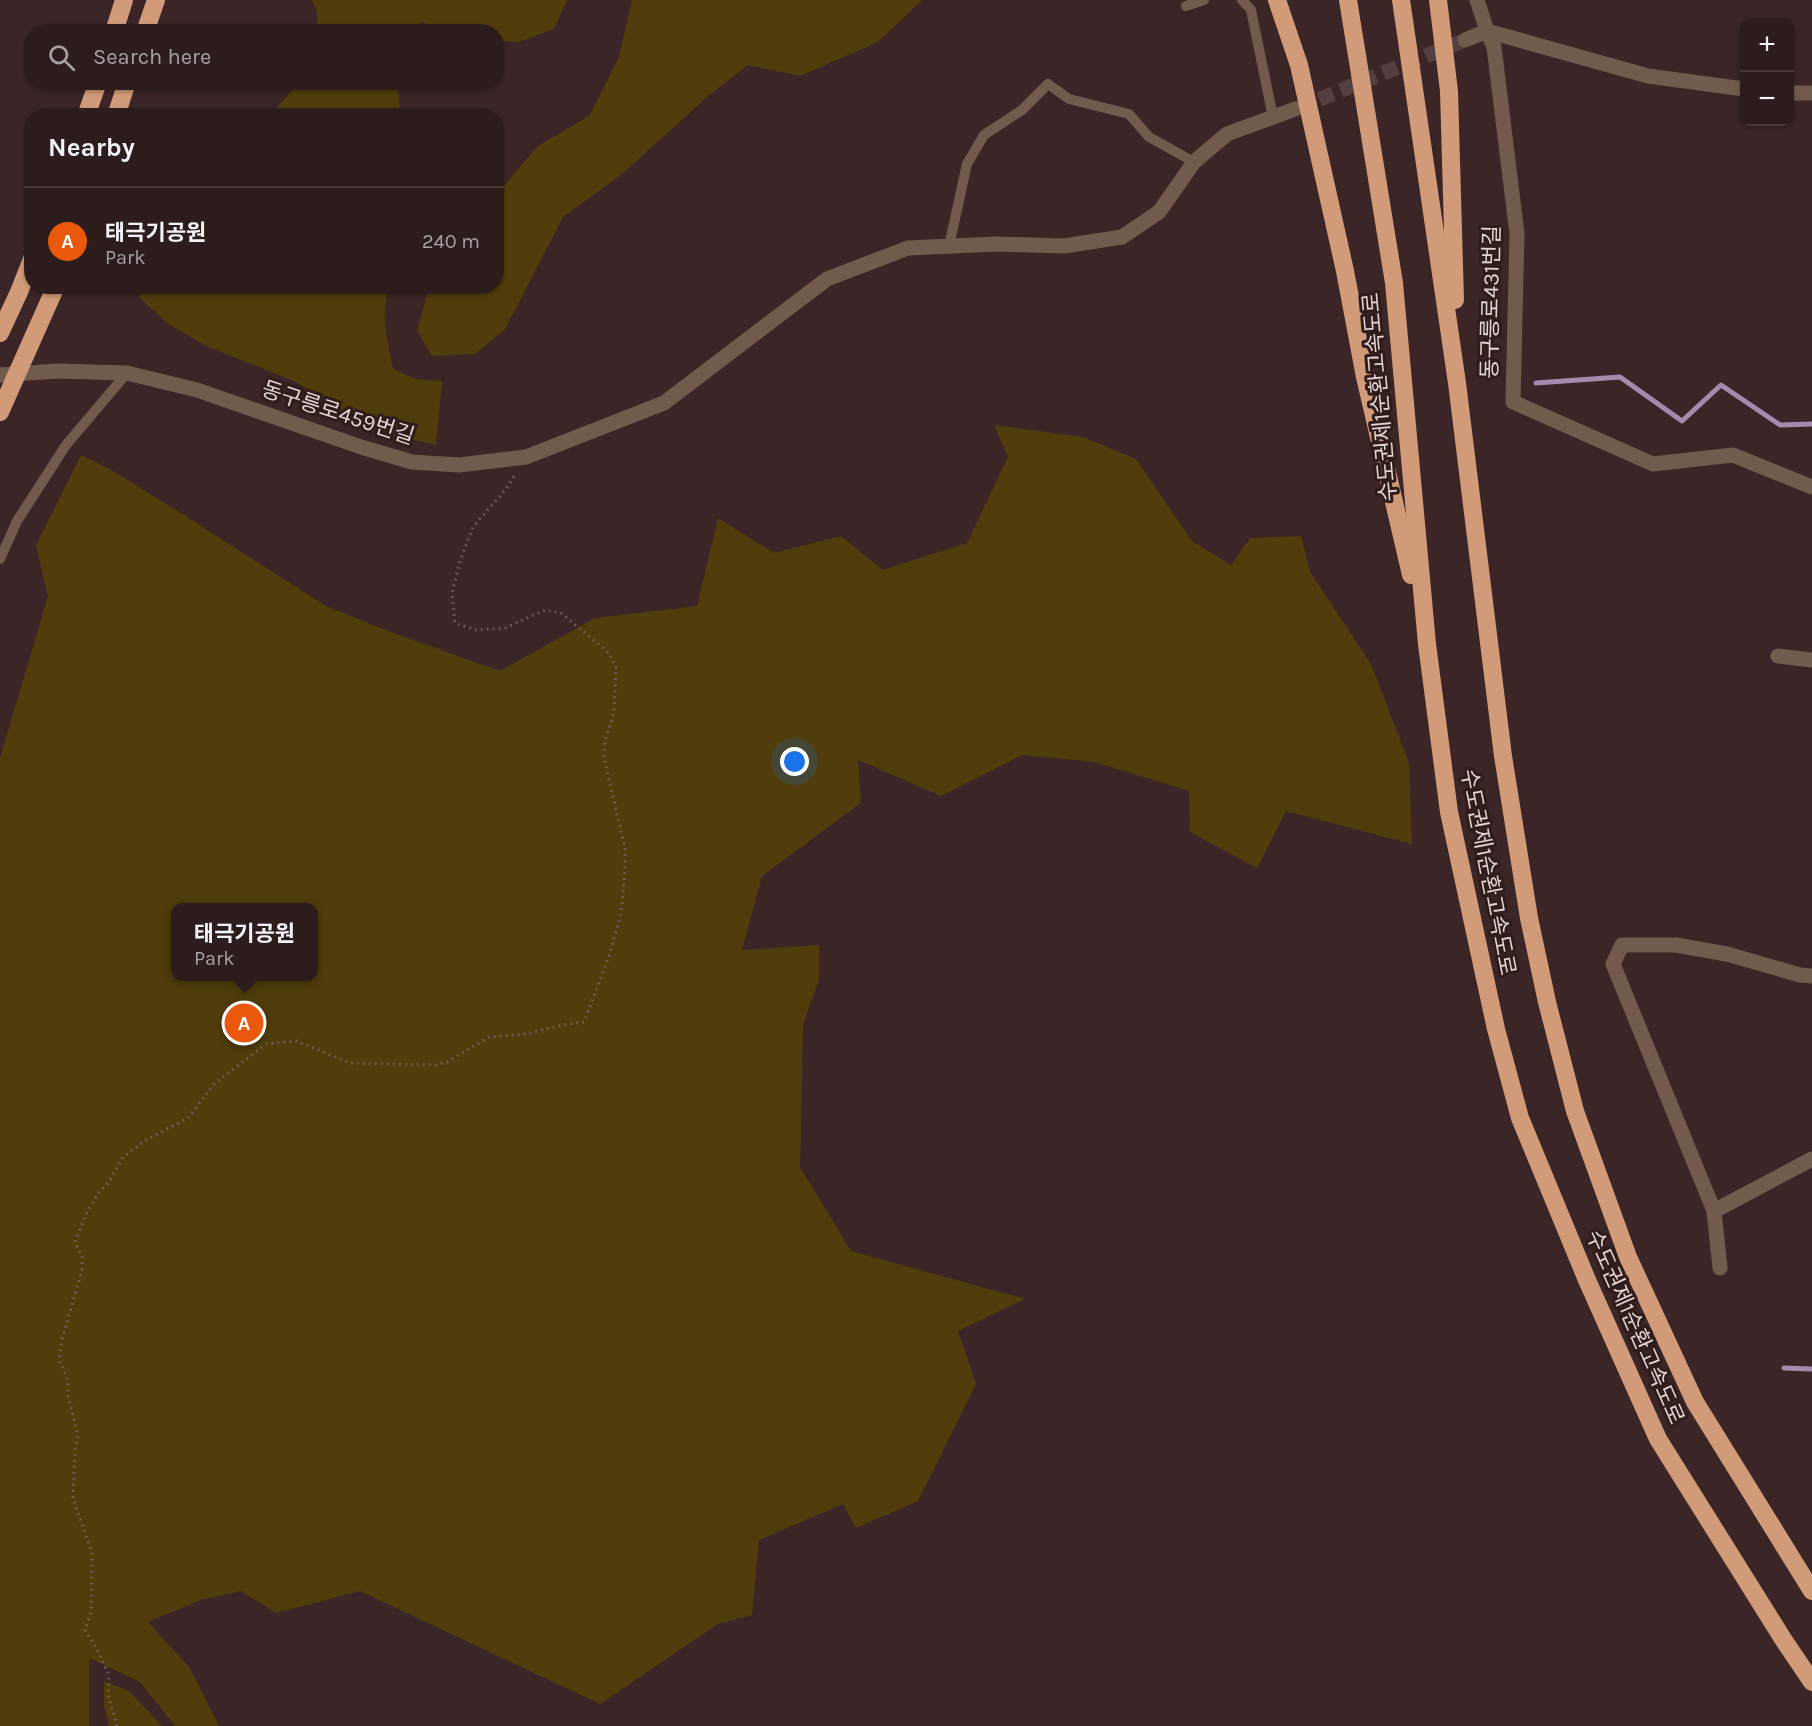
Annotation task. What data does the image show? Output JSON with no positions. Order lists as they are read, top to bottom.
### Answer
{
  "streets": {
    "highway": ["수도권제1순환고속도로"],
    "street": ["동구릉로431번길", "동구릉로459번길"]
  },
  "page": {
    "map_buttons": ["+", "−"],
    "search": "Search here",
    "heading": "Nearby",
    "list": [
      {
        "mark": "A",
        "name": "태극기공원",
        "note": "Park",
        "value": "240 m"
      }
    ],
    "popup": ["태극기공원", "Park"],
    "pins": "A"
  }
}
